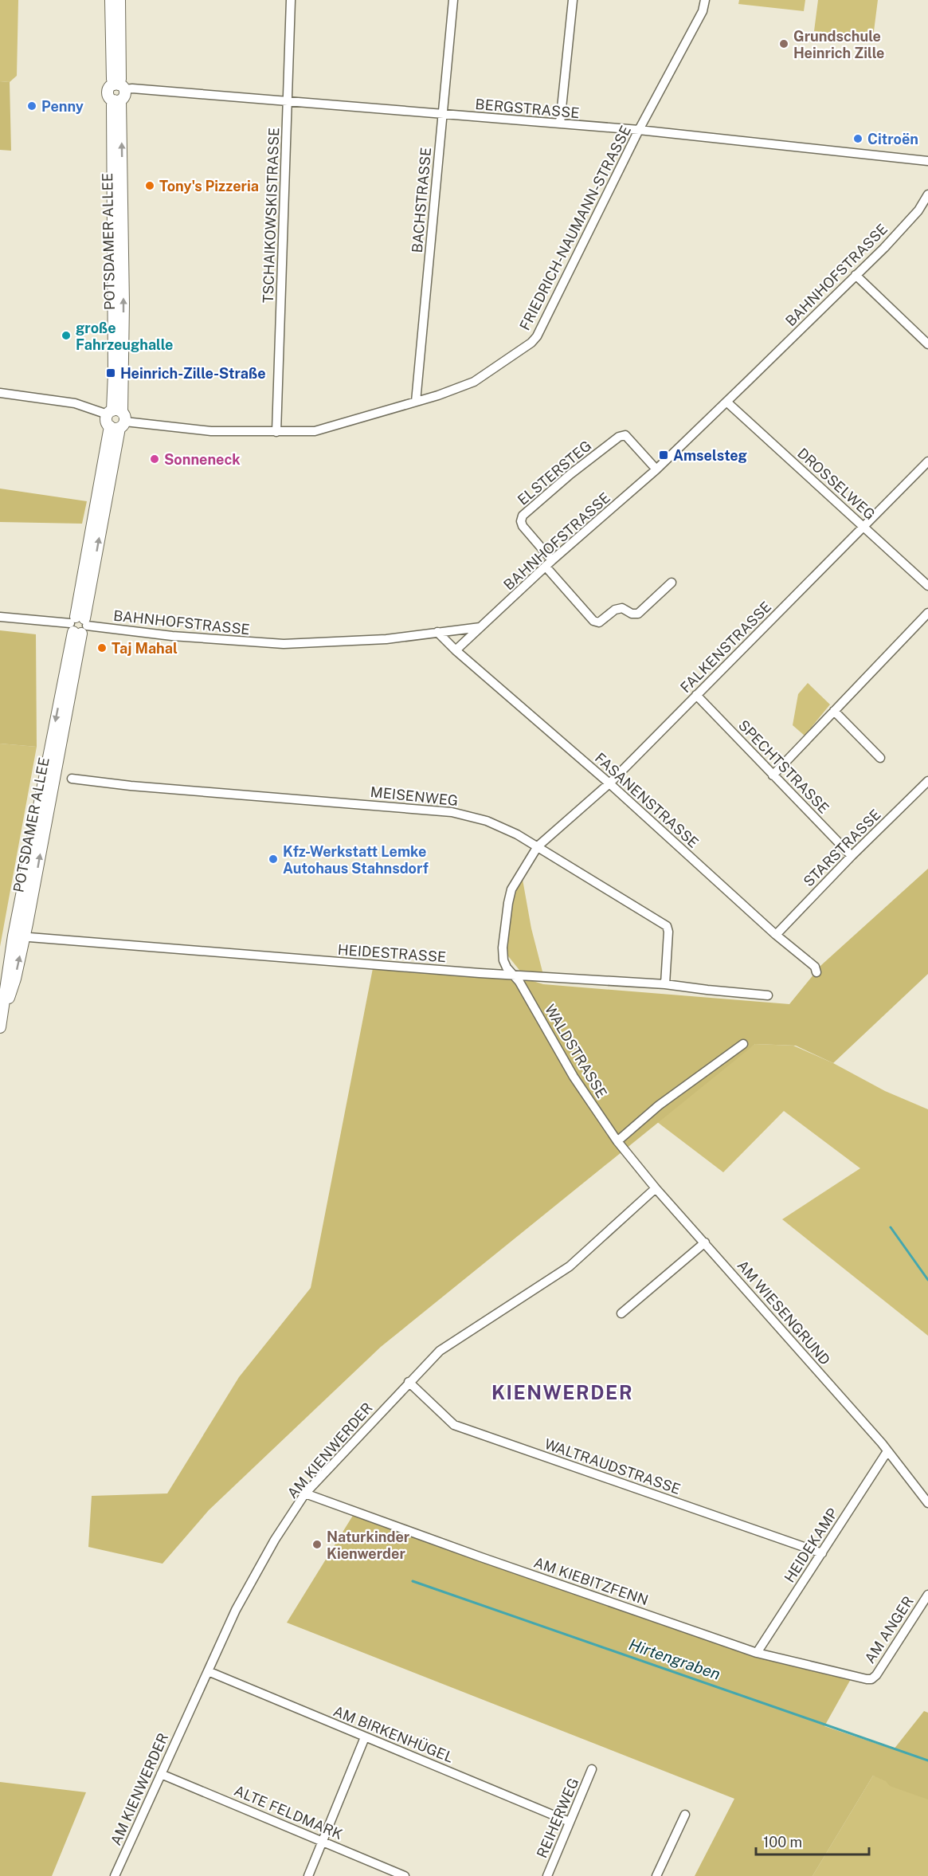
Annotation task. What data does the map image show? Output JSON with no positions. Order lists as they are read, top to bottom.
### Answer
{
  "streets": {
    "street": [
      "BERGSTRASSE",
      "BACHSTRASSE",
      "TSCHAIKOWSKISTRASSE",
      "FRIEDRICH-NAUMANN-STRASSE",
      "POTSDAMER ALLEE",
      "BAHNHOFSTRASSE",
      "ELSTERSTEG",
      "DROSSELWEG",
      "FALKENSTRASSE",
      "SPECHTSTRASSE",
      "MEISENWEG",
      "FASANENSTRASSE",
      "STARSTRASSE",
      "HEIDESTRASSE",
      "WALDSTRASSE",
      "AM WIESENGRUND",
      "AM KIENWERDER",
      "WALTRAUDSTRASSE",
      "HEIDEKAMP",
      "AM KIEBITZFENN",
      "AM ANGER",
      "AM BIRKENHÜGEL",
      "ALTE FELDMARK",
      "REIHERWEG"
    ]
  },
  "crossings": [
    ["BERGSTRASSE", "BACHSTRASSE"],
    ["BERGSTRASSE", "TSCHAIKOWSKISTRASSE"],
    ["BERGSTRASSE", "FRIEDRICH-NAUMANN-STRASSE"],
    ["BERGSTRASSE", "POTSDAMER ALLEE"],
    ["BACHSTRASSE", "FRIEDRICH-NAUMANN-STRASSE"],
    ["TSCHAIKOWSKISTRASSE", "FRIEDRICH-NAUMANN-STRASSE"],
    ["FRIEDRICH-NAUMANN-STRASSE", "POTSDAMER ALLEE"],
    ["POTSDAMER ALLEE", "BAHNHOFSTRASSE"],
    ["POTSDAMER ALLEE", "HEIDESTRASSE"],
    ["BAHNHOFSTRASSE", "ELSTERSTEG"],
    ["BAHNHOFSTRASSE", "DROSSELWEG"],
    ["BAHNHOFSTRASSE", "FASANENSTRASSE"],
    ["DROSSELWEG", "FALKENSTRASSE"],
    ["FALKENSTRASSE", "SPECHTSTRASSE"],
    ["FALKENSTRASSE", "MEISENWEG"],
    ["FALKENSTRASSE", "FASANENSTRASSE"],
    ["FALKENSTRASSE", "WALDSTRASSE"],
    ["SPECHTSTRASSE", "STARSTRASSE"],
    ["MEISENWEG", "HEIDESTRASSE"],
    ["MEISENWEG", "WALDSTRASSE"],
    ["FASANENSTRASSE", "STARSTRASSE"],
    ["HEIDESTRASSE", "WALDSTRASSE"],
    ["WALDSTRASSE", "AM WIESENGRUND"],
    ["AM WIESENGRUND", "AM KIENWERDER"],
    ["AM WIESENGRUND", "HEIDEKAMP"],
    ["AM KIENWERDER", "WALTRAUDSTRASSE"],
    ["AM KIENWERDER", "AM KIEBITZFENN"],
    ["AM KIENWERDER", "AM BIRKENHÜGEL"],
    ["AM KIENWERDER", "ALTE FELDMARK"],
    ["WALTRAUDSTRASSE", "HEIDEKAMP"],
    ["HEIDEKAMP", "AM KIEBITZFENN"],
    ["AM KIEBITZFENN", "AM ANGER"],
    ["AM BIRKENHÜGEL", "REIHERWEG"]
  ],
  "districts": ["KIENWERDER"],
  "water": ["Hirtengraben"],
  "places": {
    "other": [
      "Grundschule Heinrich Zille",
      "Penny",
      "Citroën",
      "Tony's Pizzeria",
      "große Fahrzeughalle",
      "Sonneneck",
      "Taj Mahal",
      "Kfz-Werkstatt Lemke Autohaus Stahnsdorf",
      "Naturkinder Kienwerder"
    ],
    "transit": ["Heinrich-Zille-Straße", "Amselsteg"]
  },
  "scale_bar": "100 m"
}
